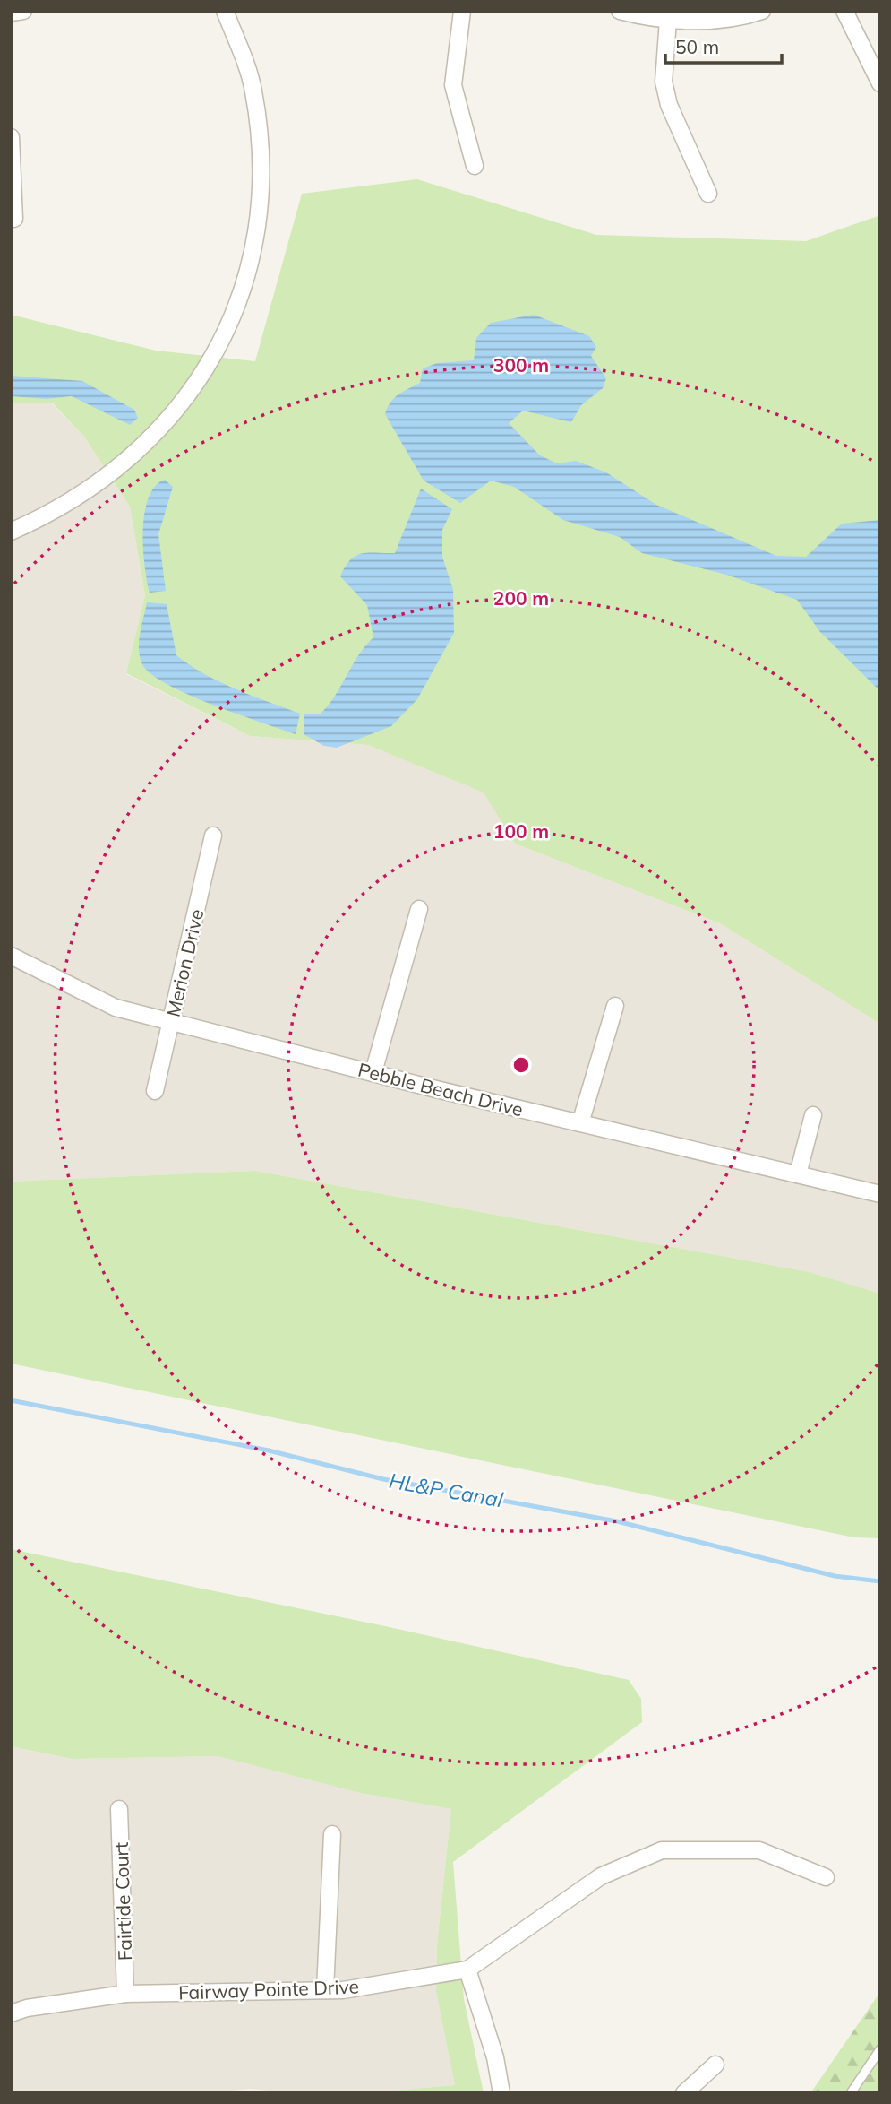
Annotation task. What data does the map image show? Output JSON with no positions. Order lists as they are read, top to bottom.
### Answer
{
  "streets": {
    "street": [
      "Merion Drive",
      "Pebble Beach Drive",
      "Fairtide Court",
      "Fairway Pointe Drive"
    ]
  },
  "crossings": [
    ["Merion Drive", "Pebble Beach Drive"],
    ["Fairtide Court", "Fairway Pointe Drive"]
  ],
  "water": ["HL&P Canal"],
  "scale_bar": "50 m",
  "rings": ["300 m", "200 m", "100 m"]
}
